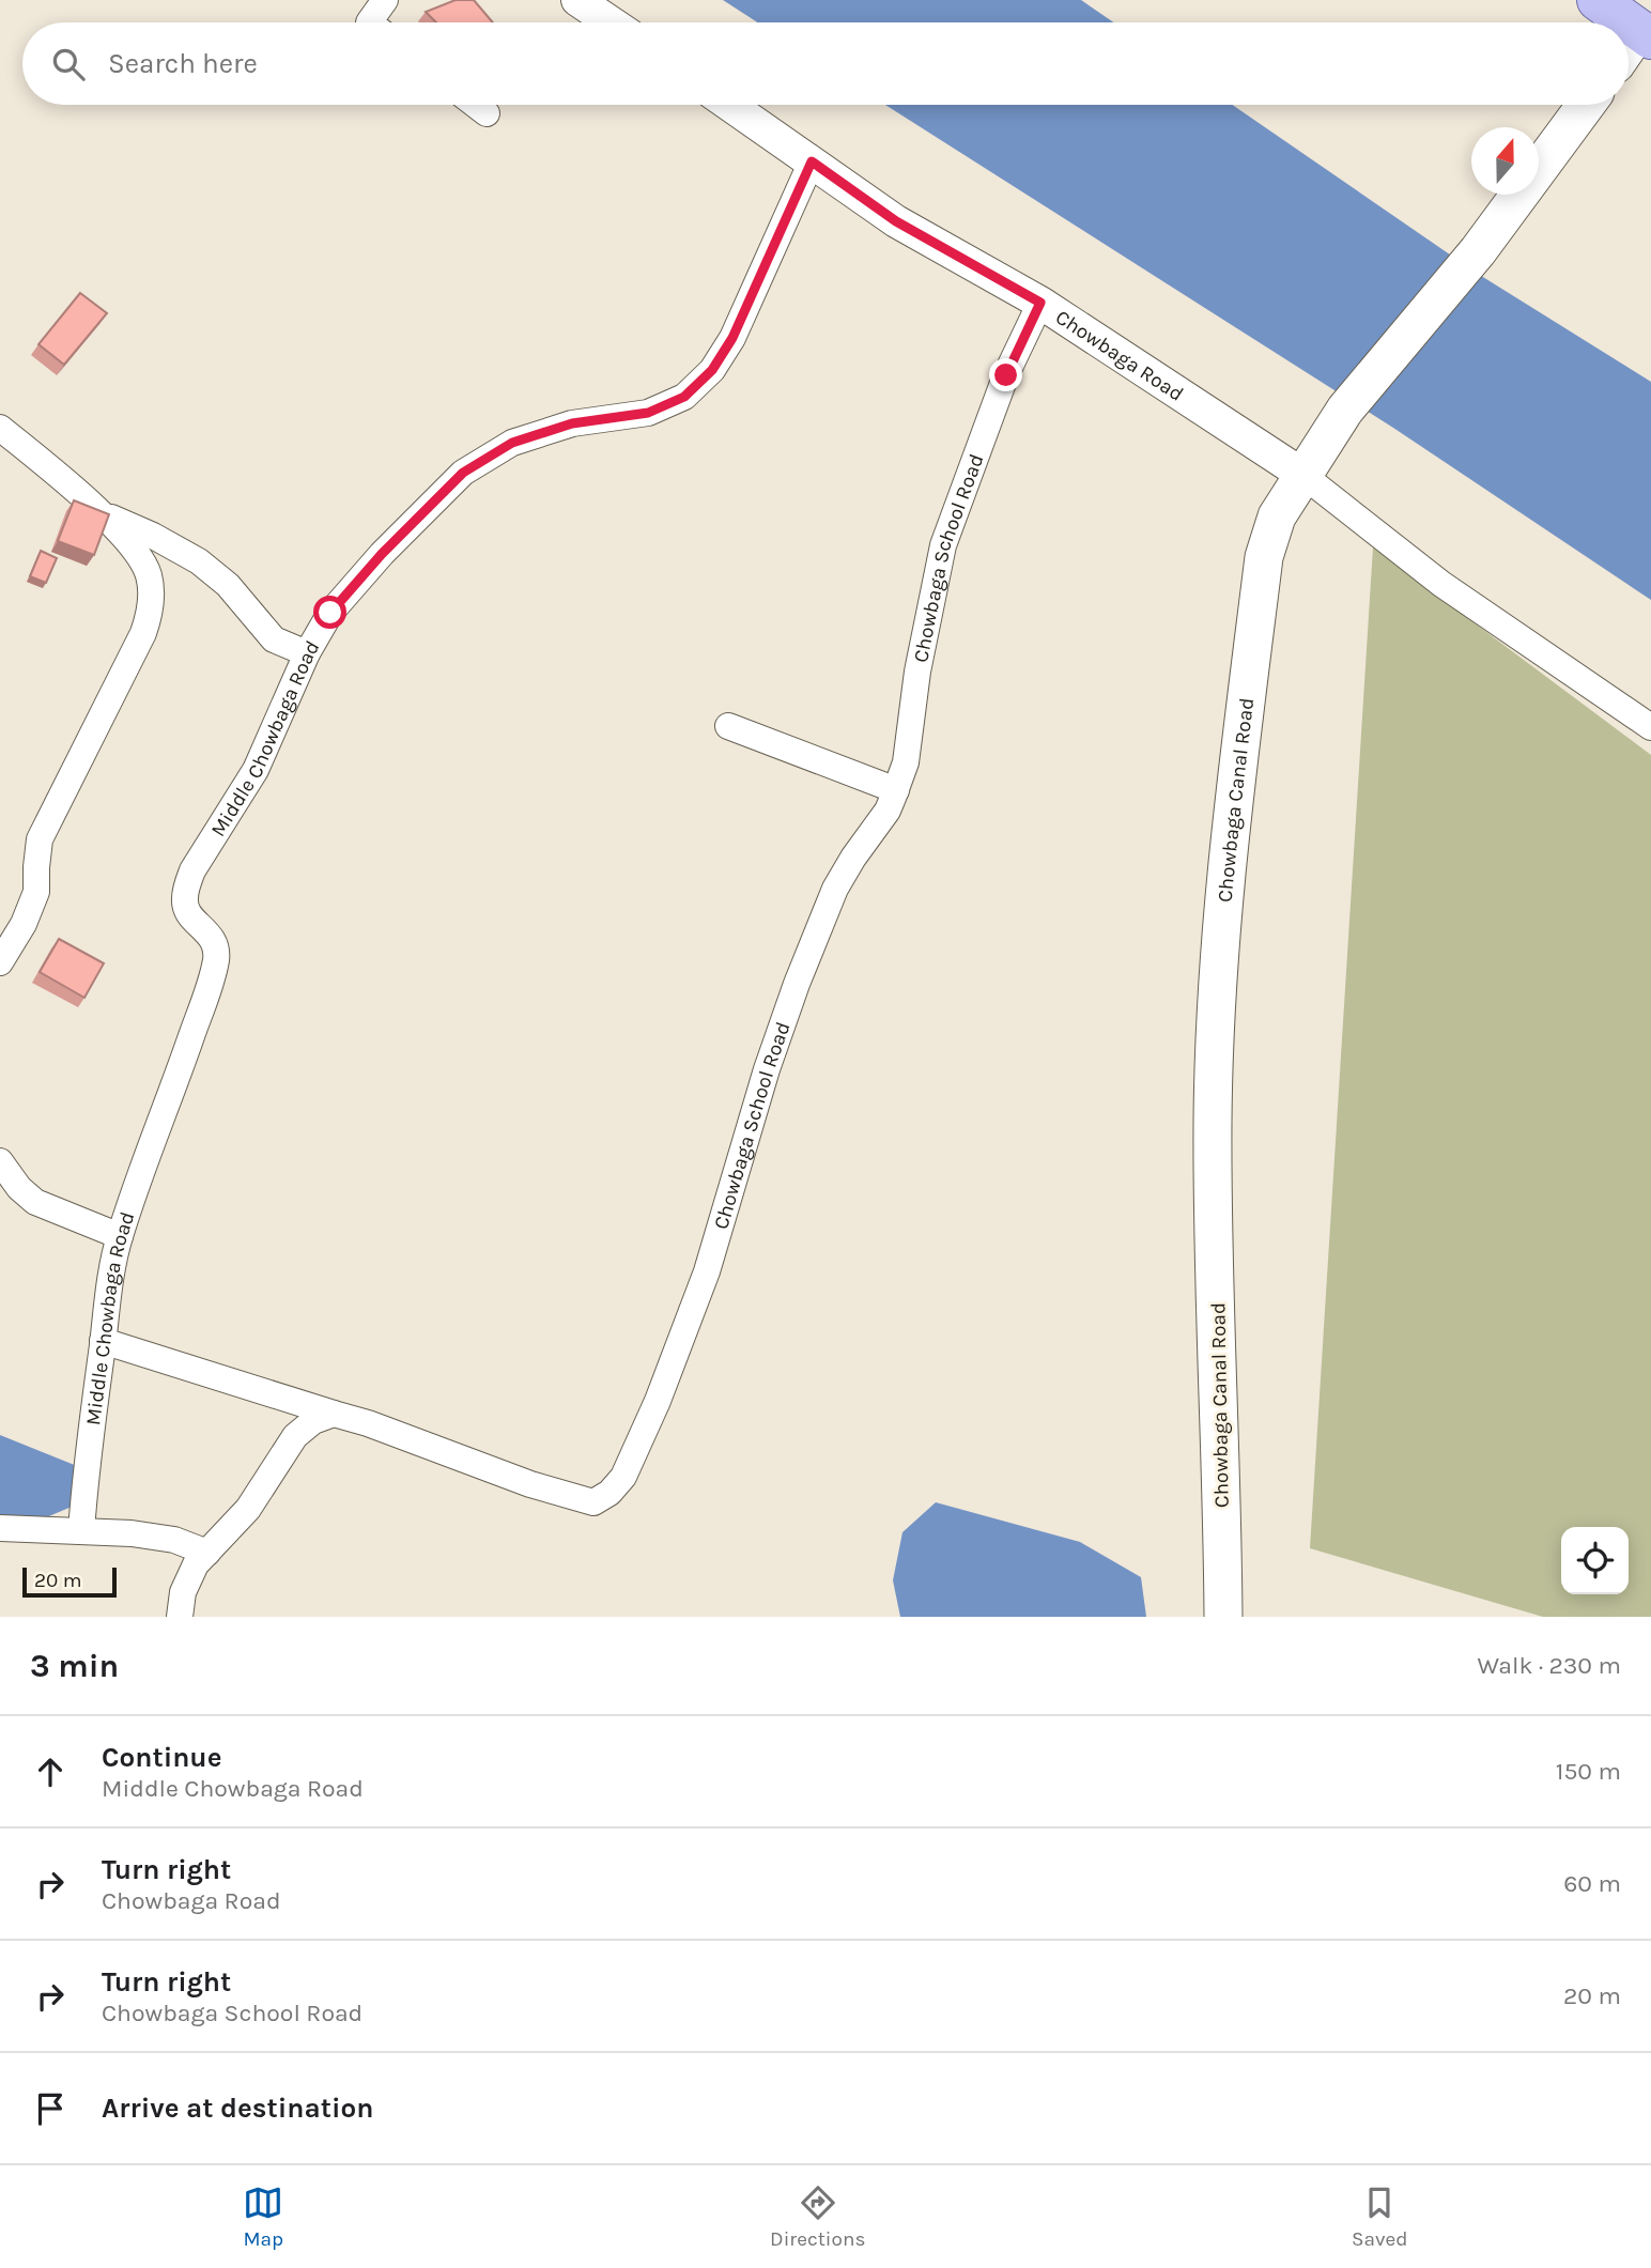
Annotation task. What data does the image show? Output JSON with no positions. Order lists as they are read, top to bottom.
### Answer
{
  "streets": {
    "main road": ["Chowbaga Canal Road"],
    "street": ["Chowbaga Road", "Chowbaga School Road", "Middle Chowbaga Road"]
  },
  "crossings": [
    ["Chowbaga Road", "Chowbaga School Road"],
    ["Chowbaga Road", "Middle Chowbaga Road"],
    ["Chowbaga Road", "Chowbaga Canal Road"],
    ["Chowbaga School Road", "Middle Chowbaga Road"]
  ],
  "scale_bar": "20 m",
  "north": "top",
  "page": {
    "search": "Search here",
    "scale": "20 m",
    "heading": ["3 min", "Walk · 230 m"],
    "list": [
      ["Continue", "Middle Chowbaga Road", "150 m"],
      ["Turn right", "Chowbaga Road", "60 m"],
      ["Turn right", "Chowbaga School Road", "20 m"],
      "Arrive at destination"
    ],
    "nav": ["Map", "Directions", "Saved"]
  }
}
